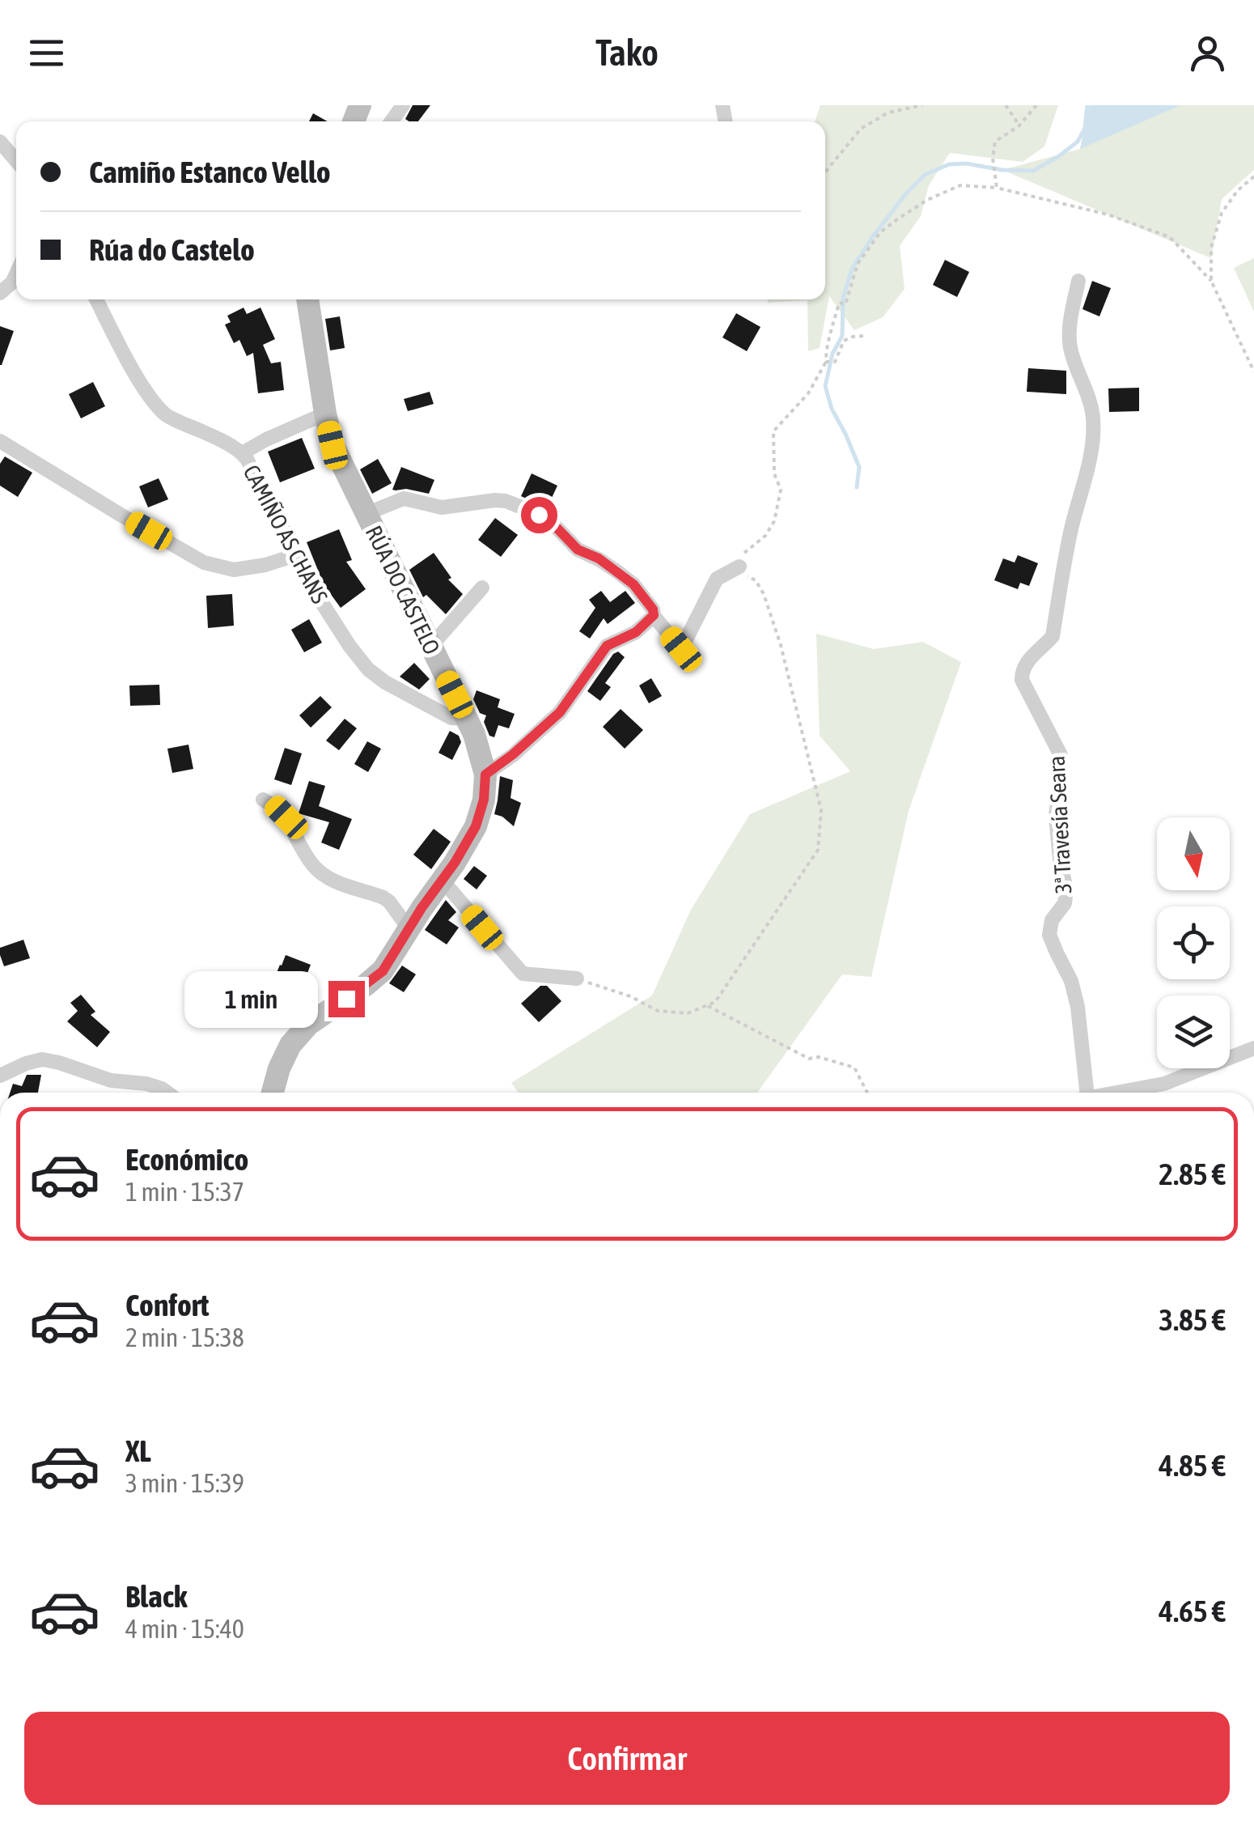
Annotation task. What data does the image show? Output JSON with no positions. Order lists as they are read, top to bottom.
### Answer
{
  "streets": {
    "street": ["CAMIÑO AS CHANS", "RÚA DO CASTELO", "3ª Travesía Seara"]
  },
  "crossings": [
    ["CAMIÑO AS CHANS", "RÚA DO CASTELO"]
  ],
  "north": "bottom",
  "page": {
    "header": "Tako",
    "banner": ["Camiño Estanco Vello", "Rúa do Castelo"],
    "bubble": "1 min",
    "list": [
      {
        "name": "Económico",
        "note": "1 min · 15:37",
        "value": "2.85 €"
      },
      {
        "name": "Confort",
        "note": "2 min · 15:38",
        "value": "3.85 €"
      },
      {
        "name": "XL",
        "note": "3 min · 15:39",
        "value": "4.85 €"
      },
      {
        "name": "Black",
        "note": "4 min · 15:40",
        "value": "4.65 €"
      }
    ],
    "buttons": "Confirmar"
  }
}
